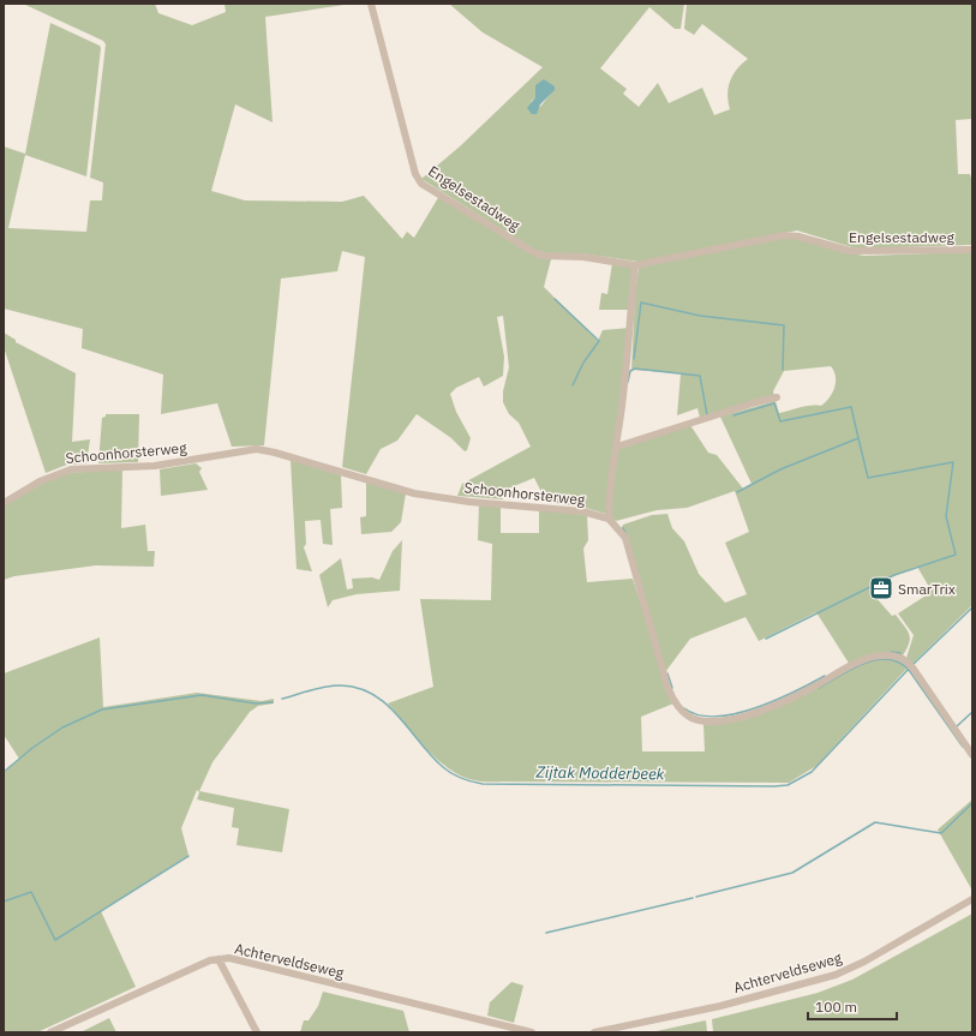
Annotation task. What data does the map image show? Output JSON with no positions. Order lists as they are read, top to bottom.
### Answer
{
  "streets": {
    "street": ["Engelsestadweg", "Schoonhorsterweg", "Achterveldseweg"]
  },
  "water": ["Zijtak Modderbeek"],
  "places": {
    "office": ["SmarTrix"]
  },
  "scale_bar": "100 m"
}
